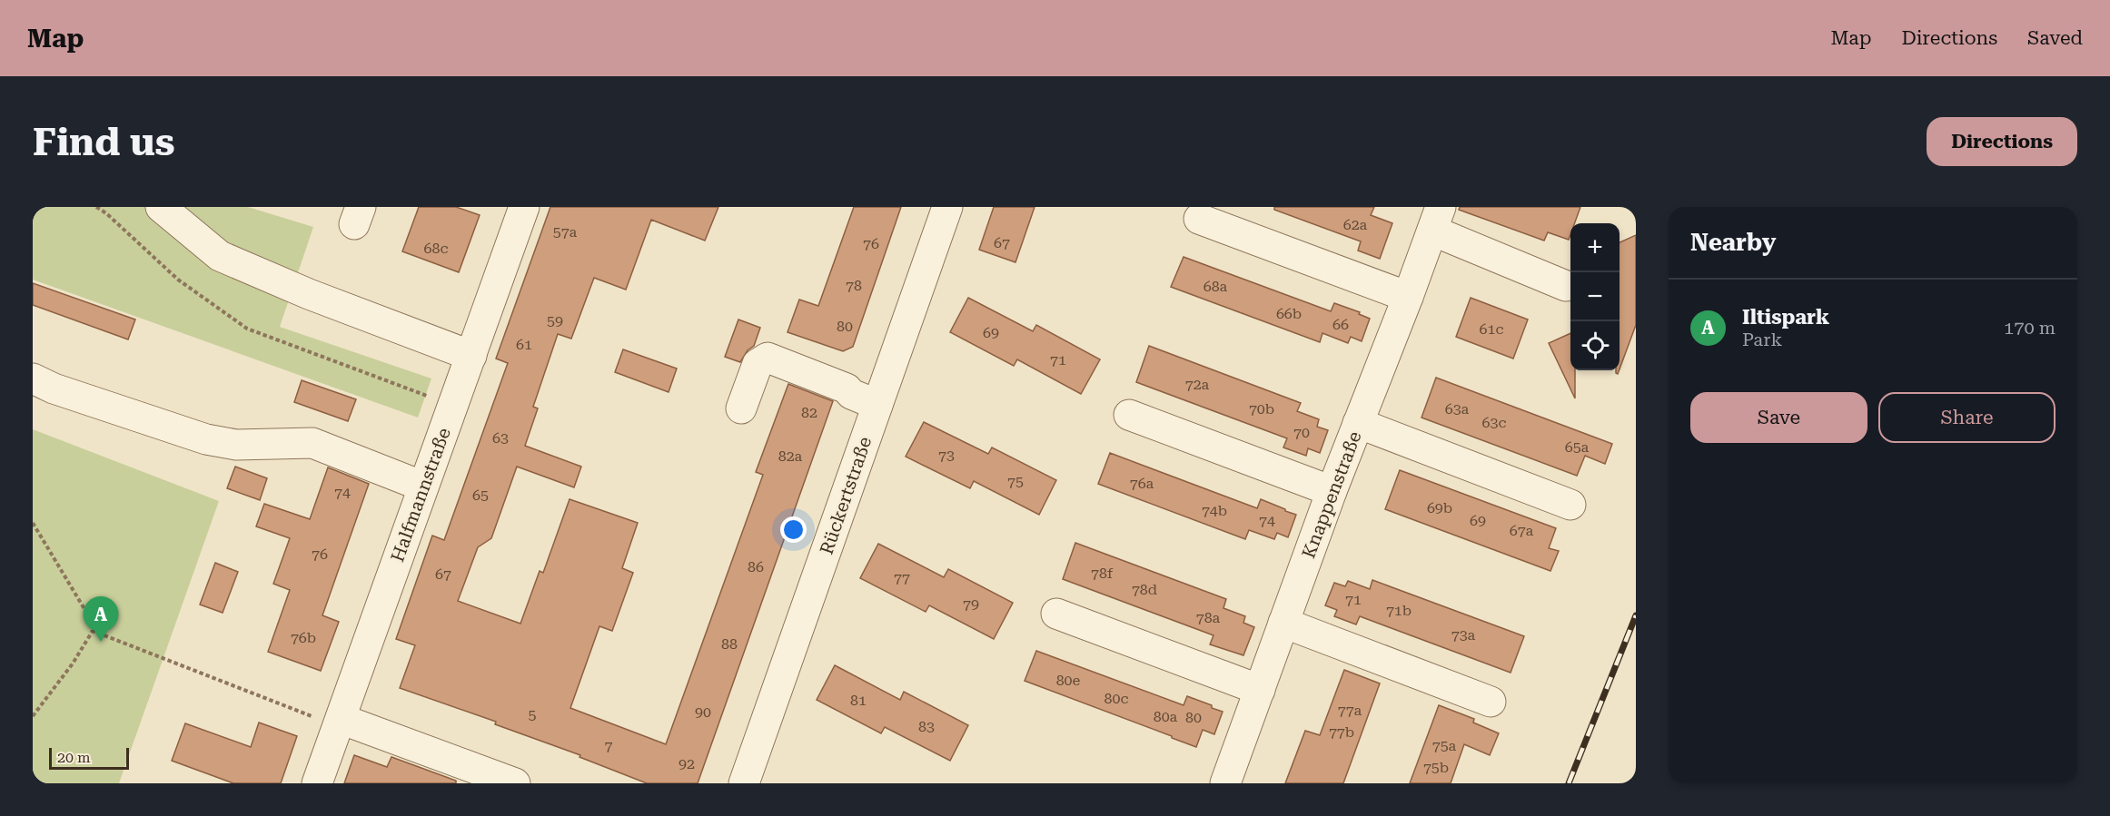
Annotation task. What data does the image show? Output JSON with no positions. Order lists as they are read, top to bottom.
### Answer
{
  "streets": {
    "street": ["Halfmannstraße", "Knappenstraße", "Rückertstraße"]
  },
  "house_numbers": [
    "62a",
    "57a",
    "67",
    "76",
    "68c",
    "78",
    "68a",
    "66b",
    "59",
    "66",
    "80",
    "61c",
    "69",
    "61",
    "71",
    "72a",
    "70b",
    "63a",
    "82",
    "63c",
    "70",
    "63",
    "65a",
    "73",
    "82a",
    "75",
    "76a",
    "74",
    "65",
    "69b",
    "74b",
    "74",
    "69",
    "67a",
    "76",
    "86",
    "78f",
    "67",
    "77",
    "78d",
    "71",
    "79",
    "71b",
    "78a",
    "73a",
    "76b",
    "88",
    "80e",
    "80c",
    "81",
    "77a",
    "90",
    "5",
    "80a",
    "80",
    "83",
    "77b",
    "7",
    "75a",
    "92",
    "75b"
  ],
  "scale_bar": "20 m",
  "page": {
    "header": "Map",
    "nav": ["Map", "Directions", "Saved"],
    "buttons": [
      "Directions",
      ["Save", "Share"]
    ],
    "title": "Find us",
    "heading": "Nearby",
    "map_buttons": ["+", "−"],
    "list": [
      {
        "mark": "A",
        "name": "Iltispark",
        "note": "Park",
        "value": "170 m"
      }
    ],
    "pins": "A",
    "scale": "20 m"
  }
}
